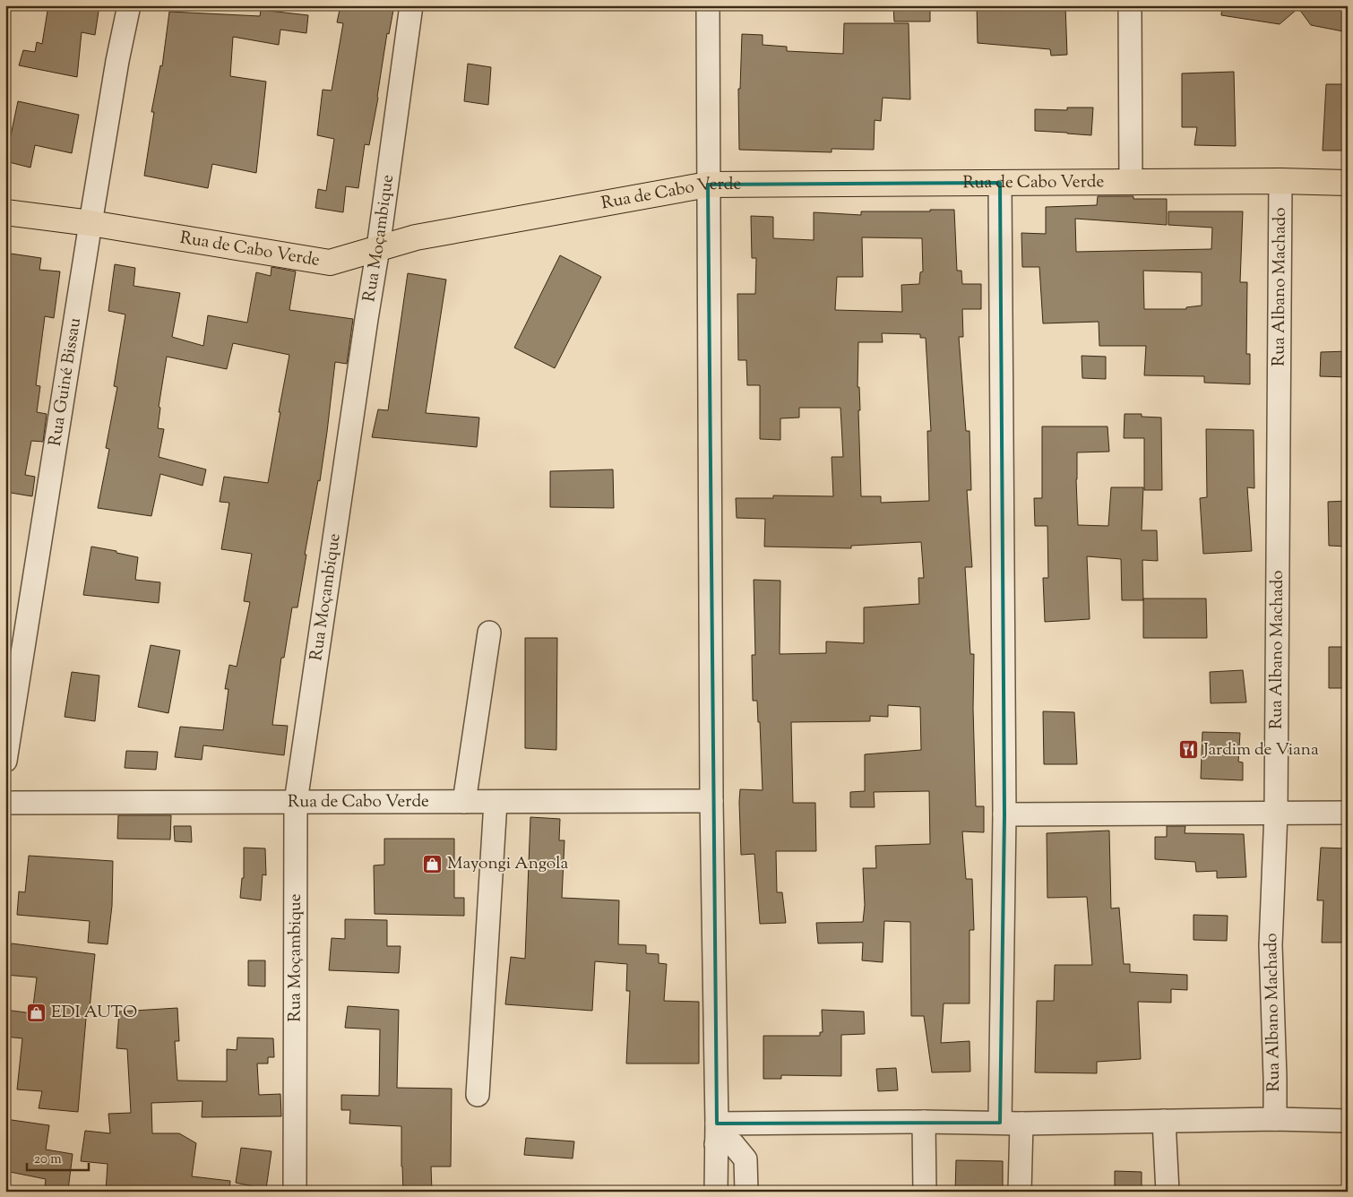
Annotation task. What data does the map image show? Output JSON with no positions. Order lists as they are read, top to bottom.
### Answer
{
  "streets": {
    "main road": ["Rua de Cabo Verde"],
    "street": ["Rua Moçambique", "Rua Albano Machado", "Rua Guiné Bissau"]
  },
  "crossings": [
    ["Rua de Cabo Verde", "Rua Moçambique"],
    ["Rua de Cabo Verde", "Rua Albano Machado"],
    ["Rua de Cabo Verde", "Rua Guiné Bissau"]
  ],
  "places": {
    "restaurant": ["Jardim de Viana"],
    "shop": ["Mayongi Angola", "EDI AUTO"]
  },
  "scale_bar": "20 m"
}
